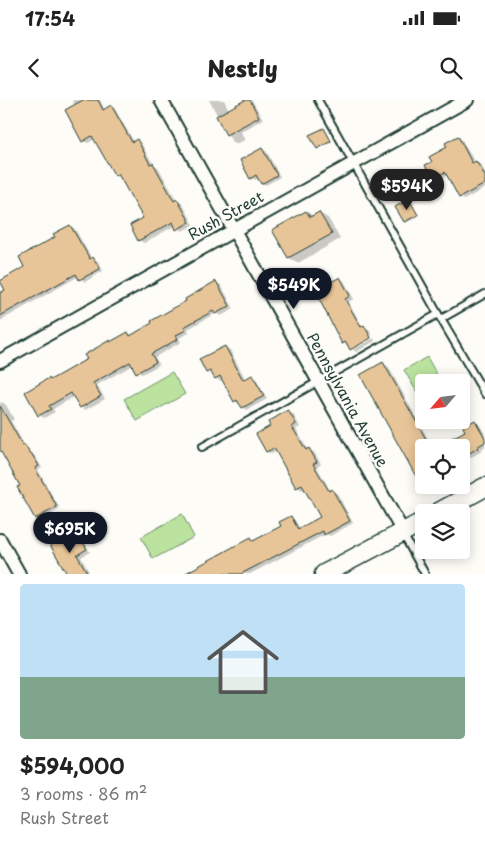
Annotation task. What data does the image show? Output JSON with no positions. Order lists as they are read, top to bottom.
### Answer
{
  "streets": {
    "street": ["Rush Street", "Pennsylvania Avenue"]
  },
  "crossings": [
    ["Rush Street", "Pennsylvania Avenue"]
  ],
  "north": "bottom left",
  "page": {
    "status": "17:54",
    "header": "Nestly",
    "price": ["$594K", "$549K", "$695K"],
    "list": [
      {
        "name": "$594,000",
        "note": "3 rooms · 86 m² · Rush Street"
      }
    ]
  }
}
